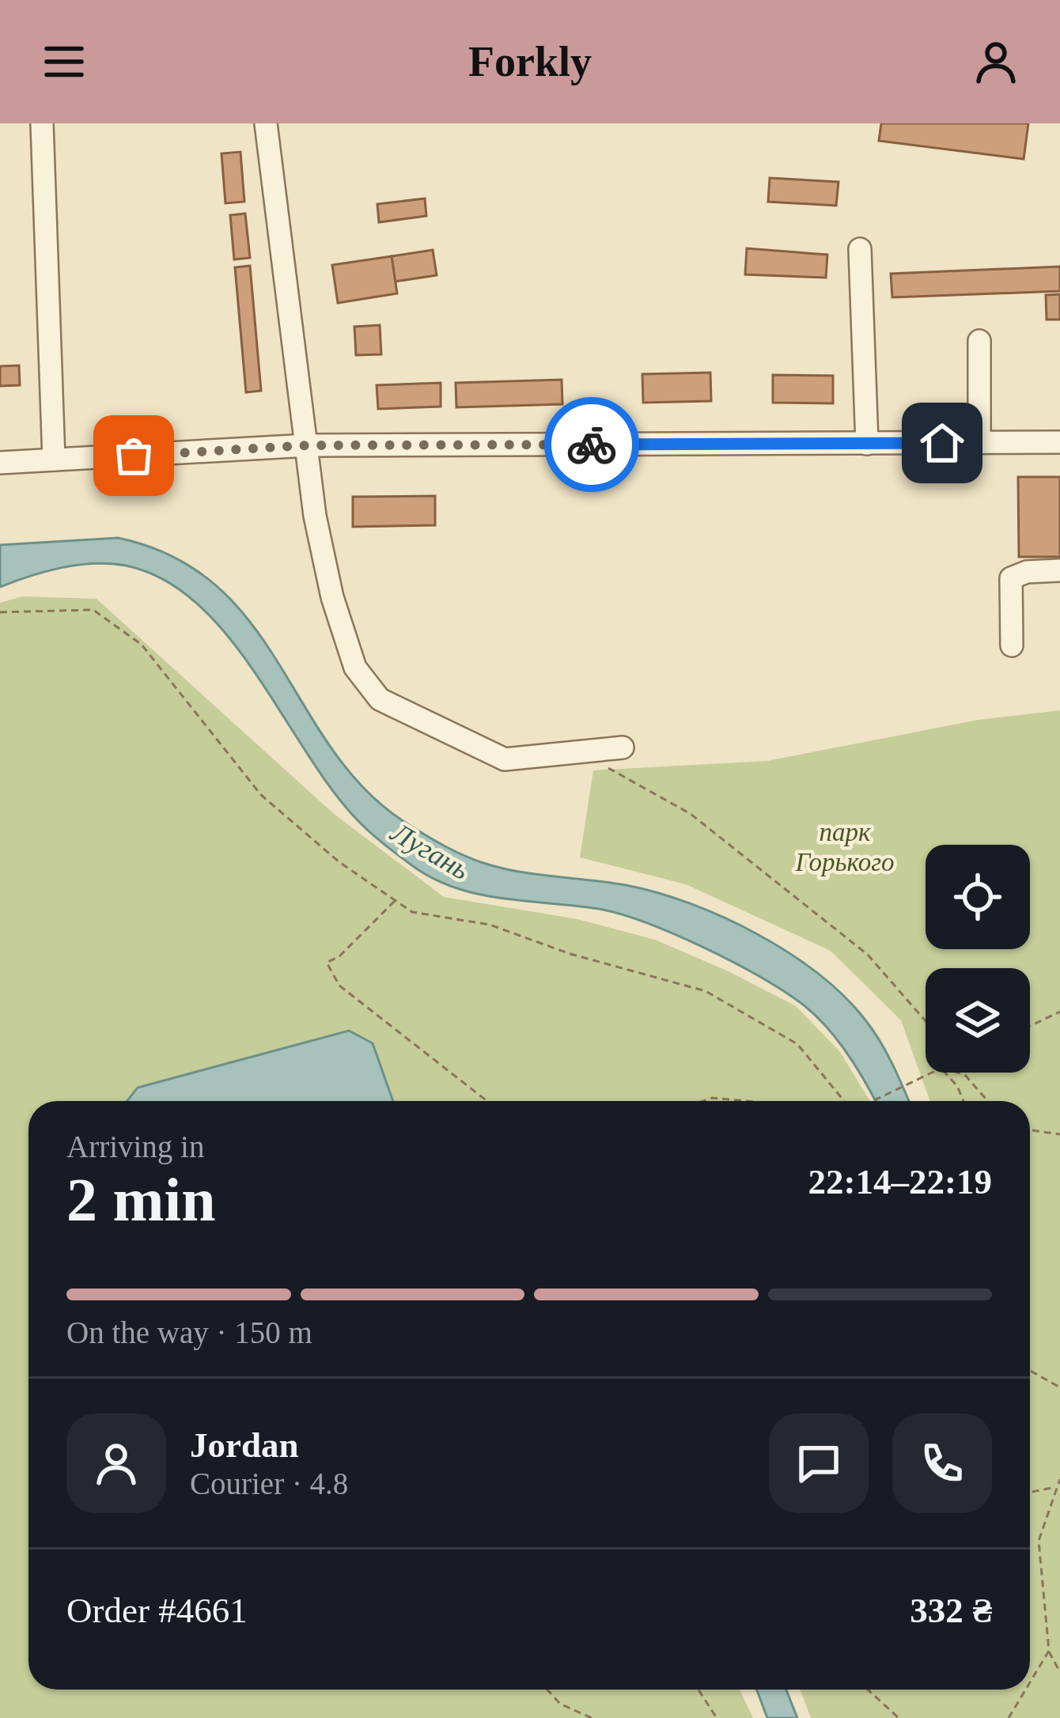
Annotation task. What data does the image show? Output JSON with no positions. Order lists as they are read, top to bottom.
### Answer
{
  "water": ["Лугань"],
  "parks": ["парк Горького"],
  "page": {
    "header": "Forkly",
    "heading": ["2 min", "Arriving in", "22:14–22:19"],
    "panel": [
      "Jordan",
      "Courier · 4.8",
      "Order #4661",
      "332 ₴"
    ],
    "bar": "On the way · 150 m"
  }
}
